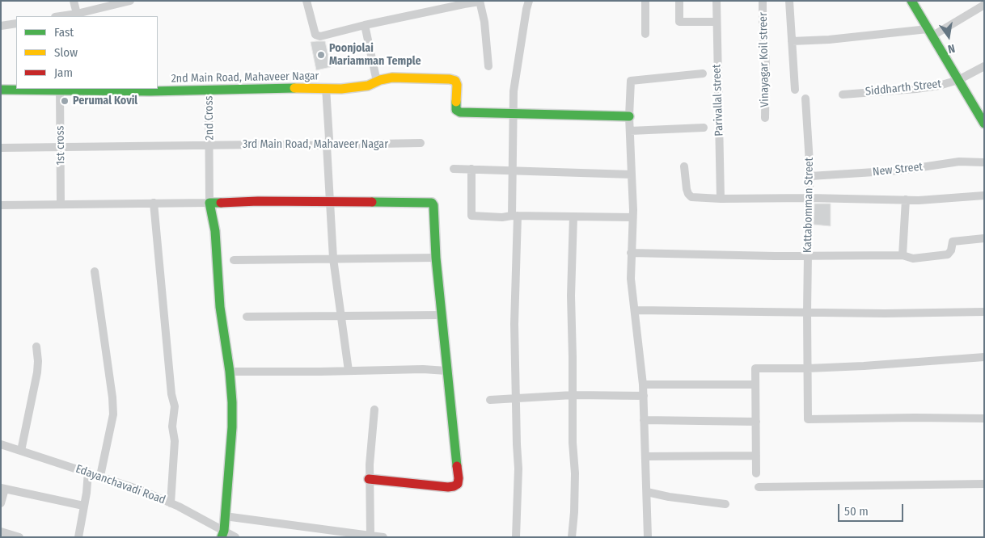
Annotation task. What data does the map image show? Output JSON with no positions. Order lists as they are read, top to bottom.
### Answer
{
  "streets": {
    "street": [
      "Vinayagar Koil streer",
      "2nd Main Road, Mahaveer Nagar",
      "Siddharth Street",
      "Parivallal street",
      "2nd Cross",
      "3rd Main Road, Mahaveer Nagar",
      "1st cross",
      "New Street",
      "Kattabomman Street",
      "Edayanchavadi Road"
    ]
  },
  "crossings": [
    ["2nd Main Road, Mahaveer Nagar", "2nd Cross"],
    ["2nd Main Road, Mahaveer Nagar", "1st cross"],
    ["2nd Cross", "3rd Main Road, Mahaveer Nagar"],
    ["3rd Main Road, Mahaveer Nagar", "1st cross"],
    ["New Street", "Kattabomman Street"]
  ],
  "places": ["Poonjolai Mariamman Temple", "Perumal Kovil"],
  "legend": ["Fast", "Slow", "Jam"],
  "scale_bar": "50 m",
  "north": "bottom"
}
